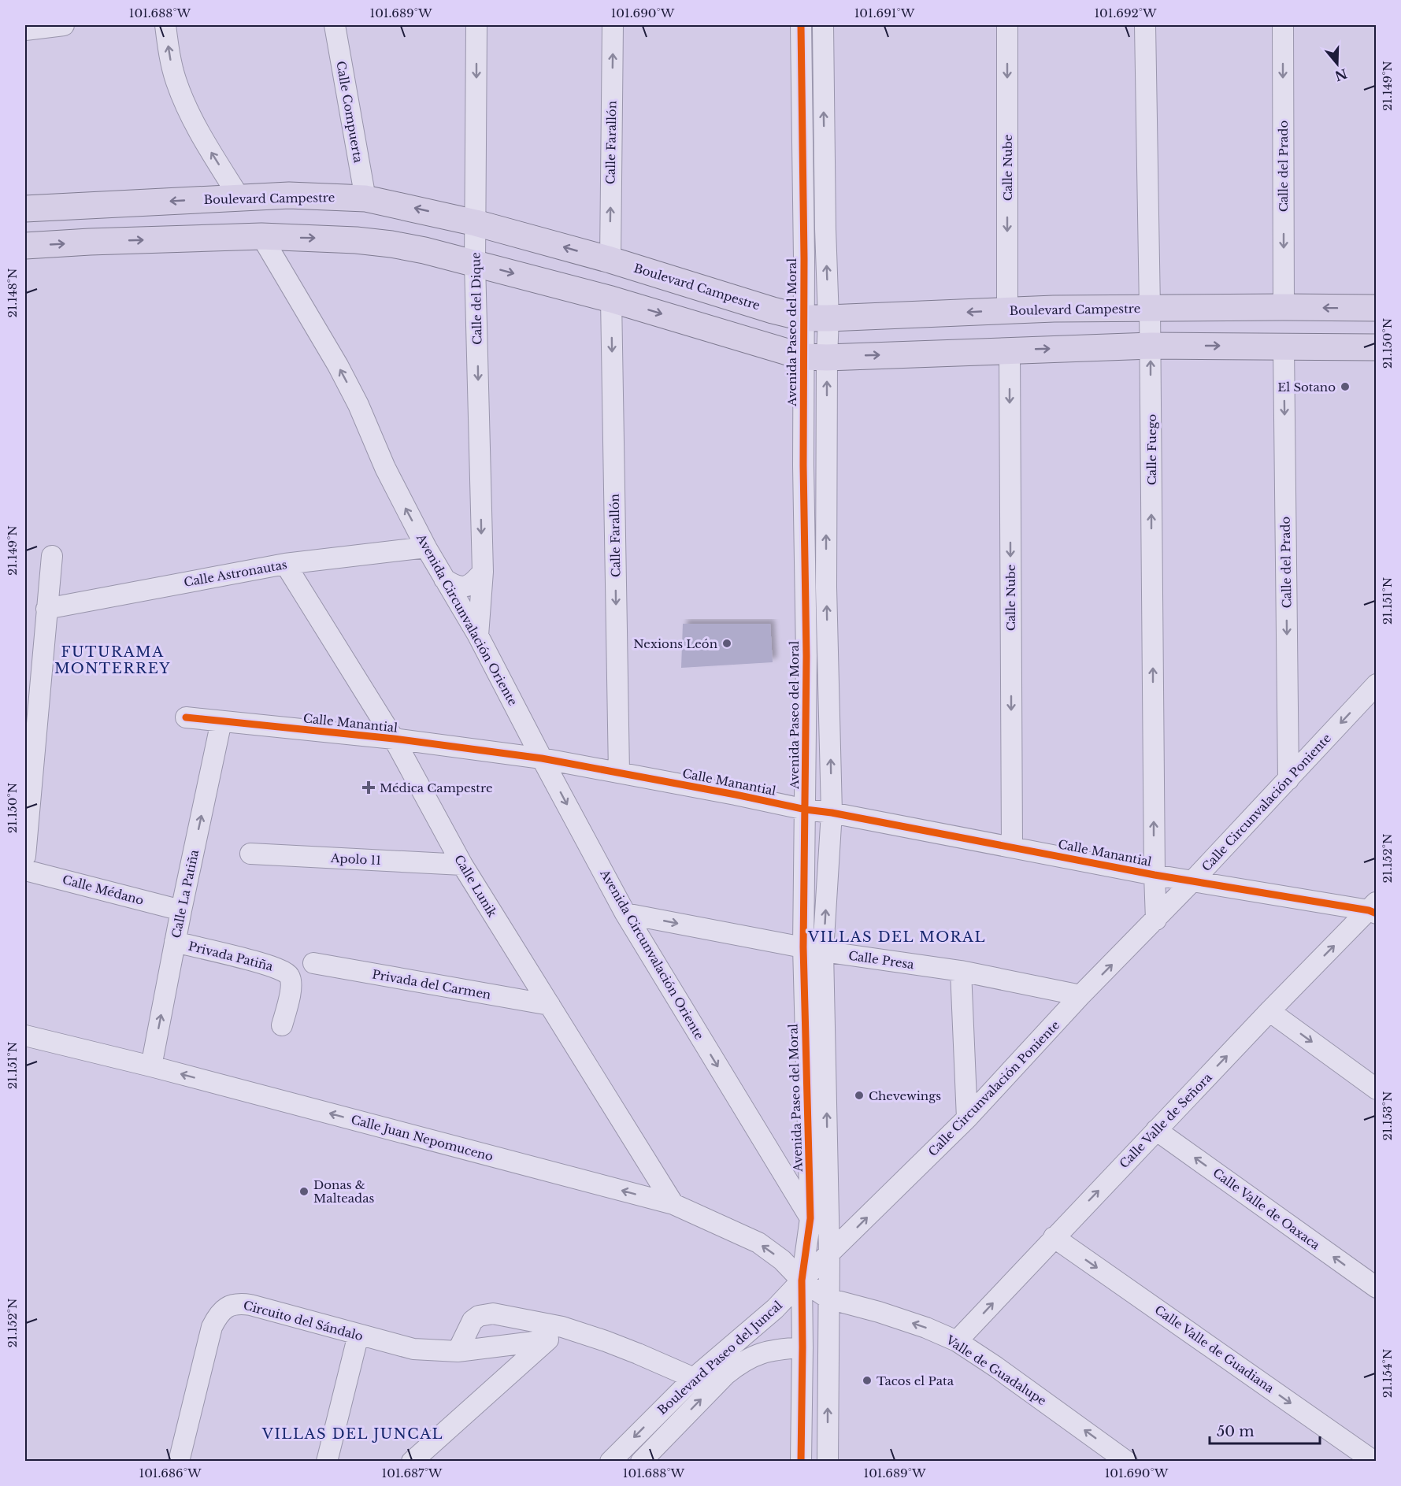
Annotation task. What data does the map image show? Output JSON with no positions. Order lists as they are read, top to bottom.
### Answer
{
  "streets": {
    "main road": ["Boulevard Campestre"],
    "street": [
      "Calle Compuerta",
      "Calle Farallón",
      "Calle del Prado",
      "Calle Nube",
      "Calle del Dique",
      "Avenida Paseo del Moral",
      "Calle Fuego",
      "Calle Astronautas",
      "Avenida Circunvalación Oriente",
      "Calle Manantial",
      "Calle Circunvalación Poniente",
      "Apolo 11",
      "Calle Lunik",
      "Calle Médano",
      "Calle La Patiña",
      "Privada Patiña",
      "Calle Presa",
      "Privada del Carmen",
      "Calle Valle de Señora",
      "Calle Juan Nepomuceno",
      "Calle Valle de Oaxaca",
      "Circuito del Sándalo",
      "Calle Valle de Guadiana",
      "Boulevard Paseo del Juncal",
      "Valle de Guadalupe"
    ]
  },
  "crossings": [
    ["Calle Compuerta", "Boulevard Campestre"],
    ["Calle Farallón", "Boulevard Campestre"],
    ["Calle Farallón", "Calle Manantial"],
    ["Calle del Prado", "Boulevard Campestre"],
    ["Calle del Prado", "Calle Circunvalación Poniente"],
    ["Calle Nube", "Boulevard Campestre"],
    ["Calle Nube", "Calle Manantial"],
    ["Boulevard Campestre", "Calle del Dique"],
    ["Boulevard Campestre", "Avenida Paseo del Moral"],
    ["Boulevard Campestre", "Calle Fuego"],
    ["Calle del Dique", "Avenida Circunvalación Oriente"],
    ["Avenida Paseo del Moral", "Avenida Circunvalación Oriente"],
    ["Avenida Paseo del Moral", "Calle Manantial"],
    ["Avenida Paseo del Moral", "Calle Circunvalación Poniente"],
    ["Avenida Paseo del Moral", "Calle Presa"],
    ["Avenida Paseo del Moral", "Calle Juan Nepomuceno"],
    ["Avenida Paseo del Moral", "Boulevard Paseo del Juncal"],
    ["Avenida Paseo del Moral", "Valle de Guadalupe"],
    ["Calle Fuego", "Calle Manantial"],
    ["Calle Astronautas", "Avenida Circunvalación Oriente"],
    ["Calle Astronautas", "Calle Lunik"],
    ["Avenida Circunvalación Oriente", "Calle Manantial"],
    ["Avenida Circunvalación Oriente", "Calle Presa"],
    ["Calle Manantial", "Calle Circunvalación Poniente"],
    ["Calle Manantial", "Calle Lunik"],
    ["Calle Manantial", "Calle La Patiña"],
    ["Calle Manantial", "Calle Valle de Señora"],
    ["Calle Circunvalación Poniente", "Calle Presa"],
    ["Calle Circunvalación Poniente", "Boulevard Paseo del Juncal"],
    ["Apolo 11", "Calle Lunik"],
    ["Calle Lunik", "Privada del Carmen"],
    ["Calle Lunik", "Calle Juan Nepomuceno"],
    ["Calle Médano", "Calle La Patiña"],
    ["Calle La Patiña", "Privada Patiña"],
    ["Calle La Patiña", "Calle Juan Nepomuceno"],
    ["Calle Valle de Señora", "Calle Valle de Oaxaca"],
    ["Calle Valle de Señora", "Calle Valle de Guadiana"],
    ["Calle Valle de Señora", "Valle de Guadalupe"],
    ["Calle Juan Nepomuceno", "Boulevard Paseo del Juncal"],
    ["Calle Juan Nepomuceno", "Valle de Guadalupe"],
    ["Boulevard Paseo del Juncal", "Valle de Guadalupe"]
  ],
  "one_way": [
    "Calle del Prado",
    "Calle Nube",
    "Calle del Dique",
    "Calle Fuego",
    "Calle Presa",
    "Calle Valle de Señora",
    "Calle Juan Nepomuceno",
    "Calle Valle de Guadiana",
    "Valle de Guadalupe"
  ],
  "districts": ["FUTURAMA MONTERREY", "VILLAS DEL MORAL", "VILLAS DEL JUNCAL"],
  "places": {
    "other": [
      "El Sotano",
      "Nexions León",
      "Chevewings",
      "Donas & Malteadas",
      "Tacos el Pata"
    ],
    "health": ["Médica Campestre"]
  },
  "scale_bar": "50 m",
  "north": "bottom",
  "coordinates": [
    "101.688°W",
    "101.689°W",
    "101.690°W",
    "101.691°W",
    "101.692°W",
    "21.149°N",
    "21.148°N",
    "21.150°N",
    "21.151°N",
    "21.152°N",
    "21.153°N",
    "21.154°N",
    "101.686°W",
    "101.687°W"
  ]
}
